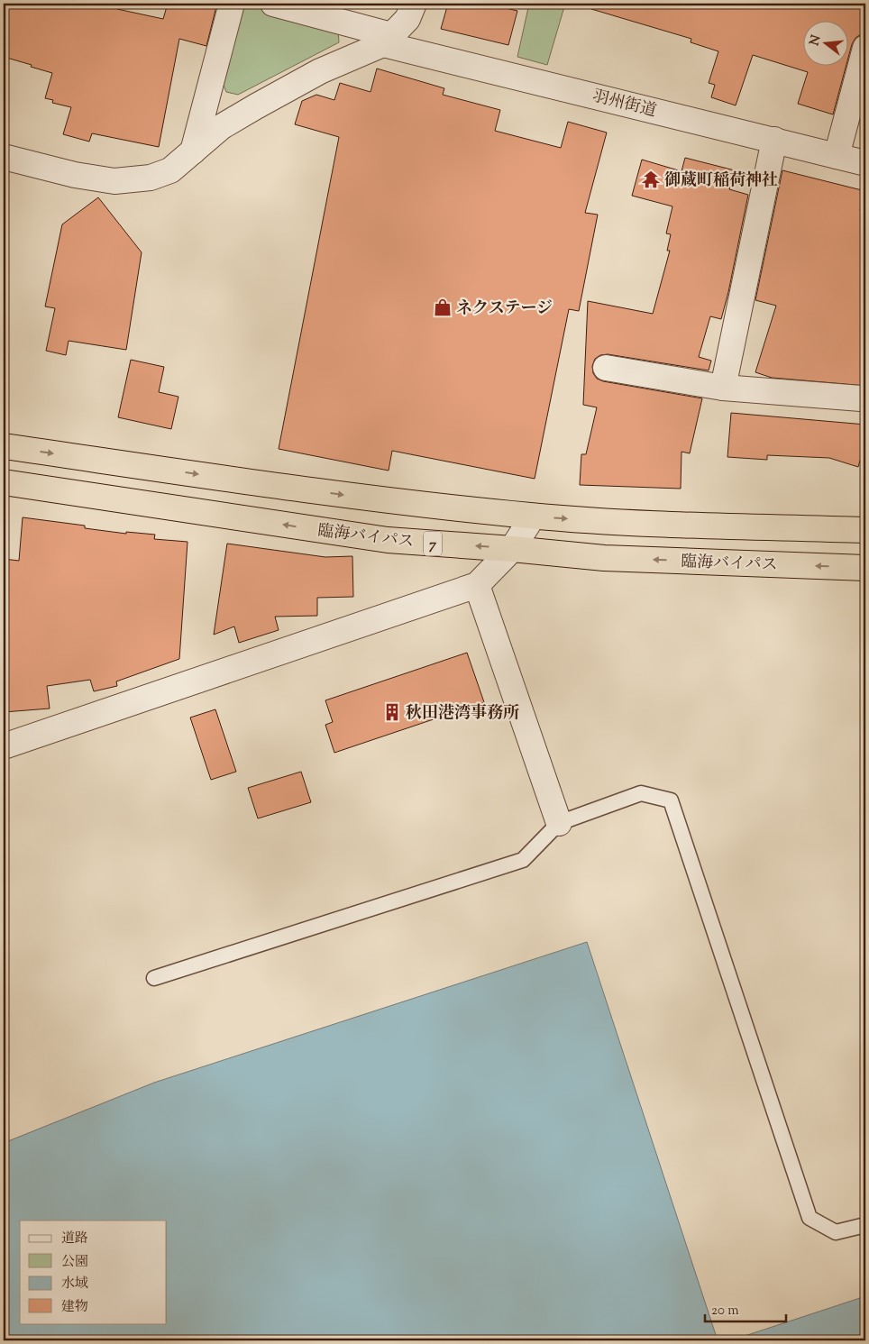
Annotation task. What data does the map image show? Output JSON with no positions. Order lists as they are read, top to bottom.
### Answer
{
  "streets": {
    "highway": ["臨海バイパス", "7"],
    "street": ["羽州街道"]
  },
  "places": {
    "temple": ["御蔵町稲荷神社"],
    "shop": ["ネクステージ"],
    "building": ["秋田港湾事務所"]
  },
  "legend": [
    "道路",
    "公園",
    "水域",
    "建物"
  ],
  "scale_bar": "20 m",
  "north": "left"
}
